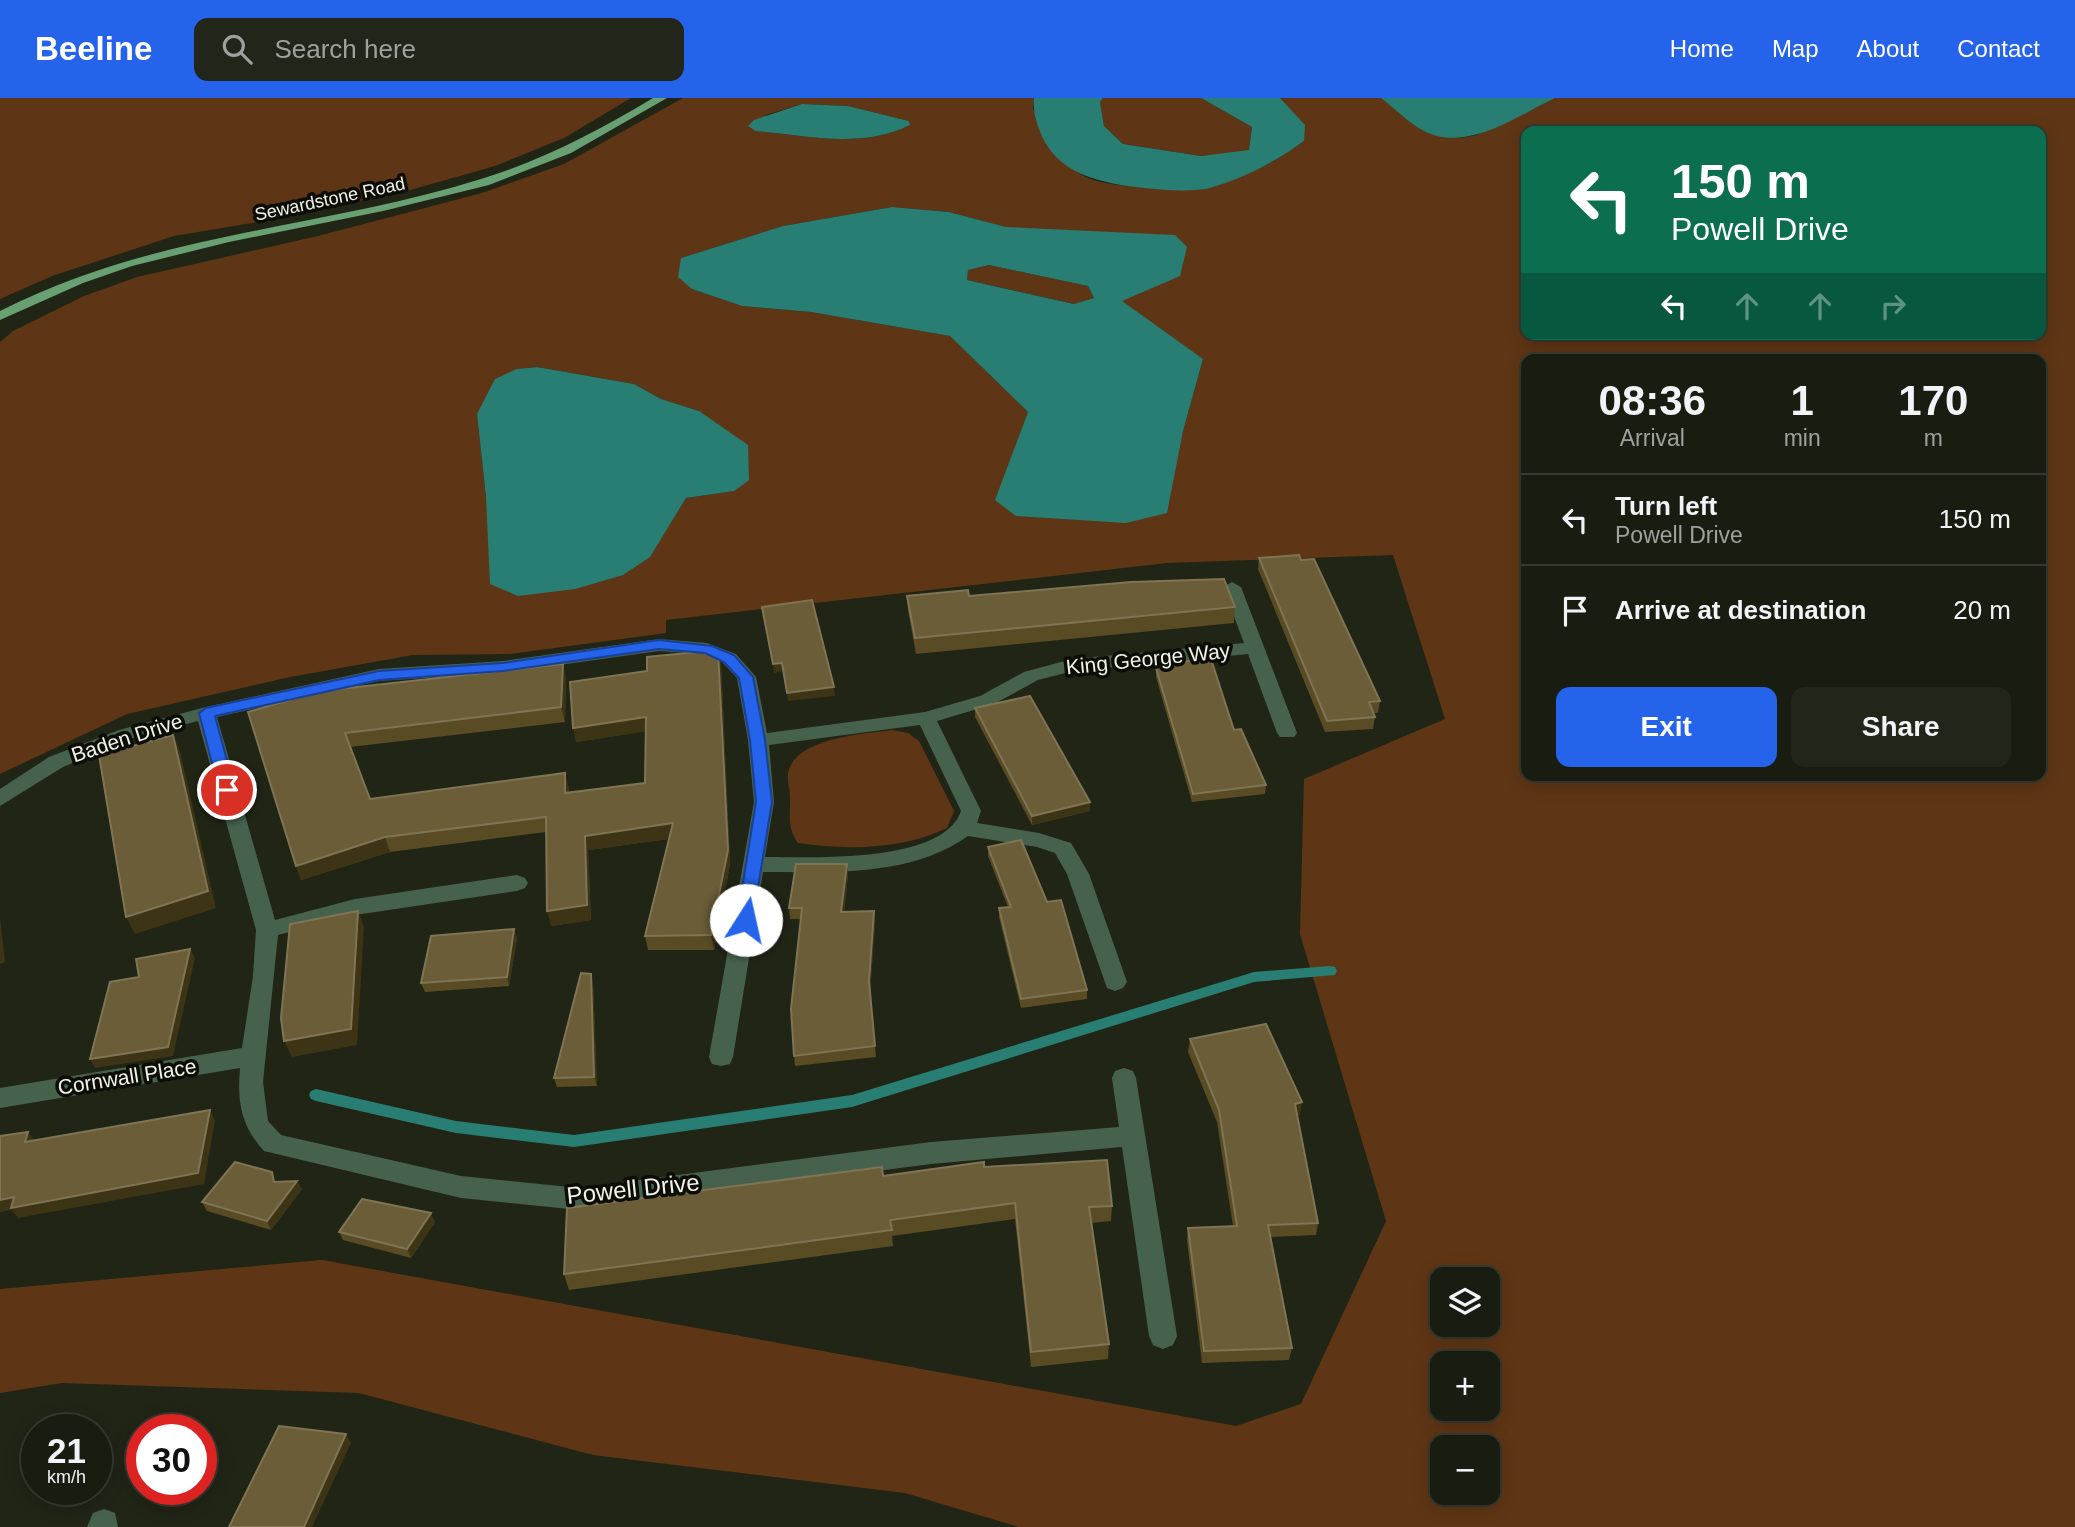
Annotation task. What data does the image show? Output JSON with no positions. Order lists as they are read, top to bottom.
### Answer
{
  "streets": {
    "main road": ["Sewardstone Road"],
    "street": [
      "King George Way",
      "Baden Drive",
      "Cornwall Place",
      "Powell Drive"
    ]
  },
  "crossings": [
    ["King George Way", "Baden Drive"],
    ["Baden Drive", "Powell Drive"],
    ["Cornwall Place", "Powell Drive"]
  ],
  "page": {
    "header": "Beeline",
    "search": "Search here",
    "nav": [
      "Home",
      "Map",
      "About",
      "Contact"
    ],
    "turn": ["150 m", "Powell Drive"],
    "eta": [
      "08:36",
      "Arrival",
      "1",
      "min",
      "170",
      "m"
    ],
    "list": [
      {
        "name": "Turn left",
        "note": "Powell Drive",
        "value": "150 m"
      },
      {
        "name": "Arrive at destination",
        "value": "20 m"
      }
    ],
    "buttons": ["Exit", "Share"],
    "map_buttons": ["+", "−"],
    "speed": "21 km/h",
    "limit": "30"
  }
}
